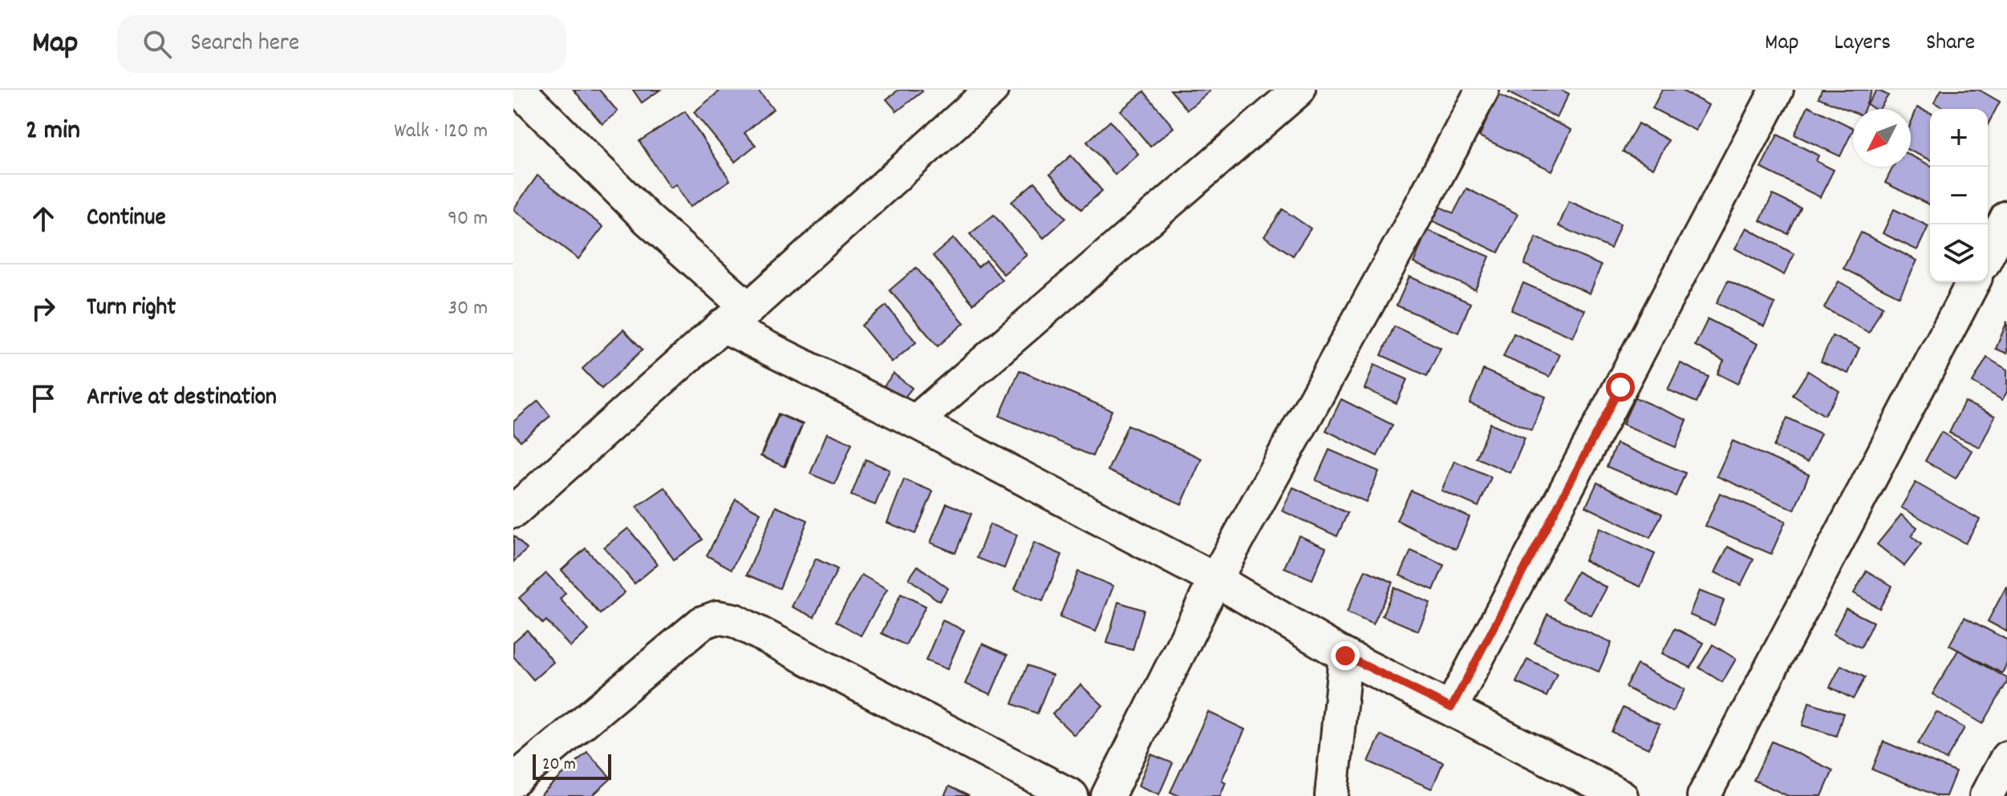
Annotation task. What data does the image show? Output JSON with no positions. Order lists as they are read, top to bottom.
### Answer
{
  "scale_bar": "20 m",
  "north": "bottom left",
  "page": {
    "header": "Map",
    "search": "Search here",
    "nav": ["Map", "Layers", "Share"],
    "heading": ["2 min", "Walk · 120 m"],
    "map_buttons": ["+", "−"],
    "list": [
      ["Continue", "90 m"],
      ["Turn right", "30 m"],
      "Arrive at destination"
    ],
    "scale": "20 m"
  }
}
